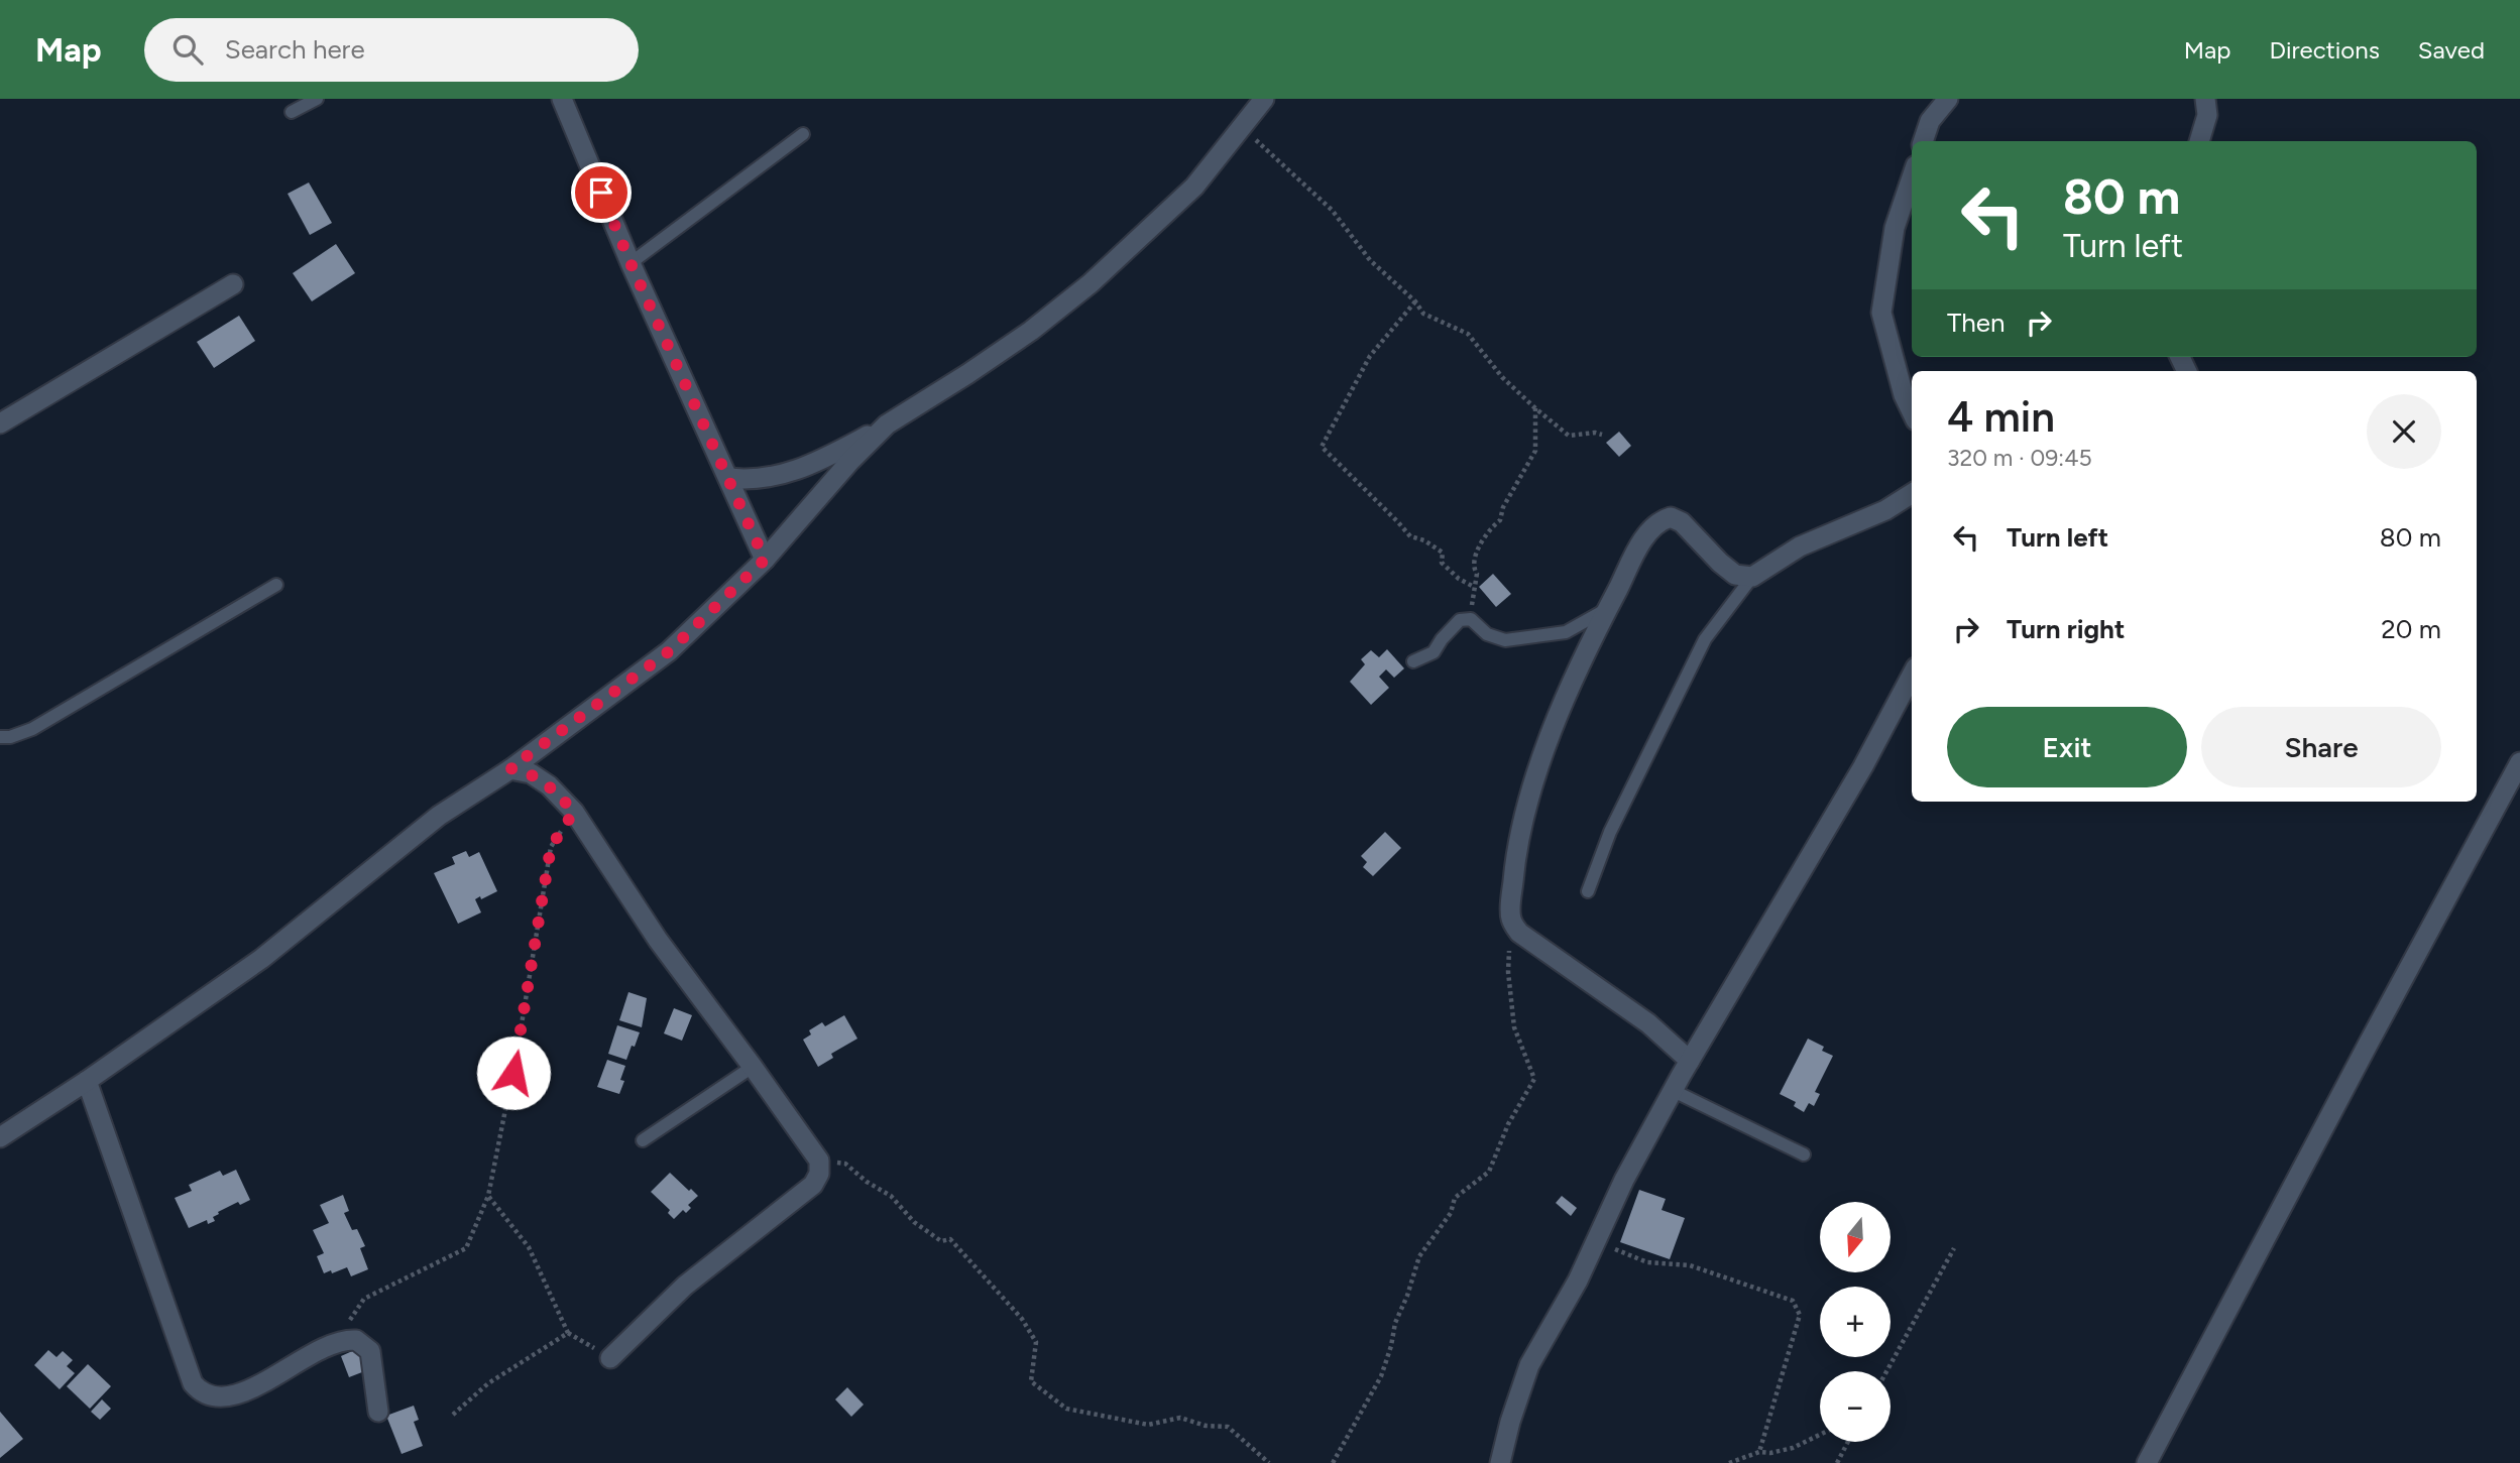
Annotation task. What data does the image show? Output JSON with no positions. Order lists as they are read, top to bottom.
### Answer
{
  "north": "bottom",
  "page": {
    "header": "Map",
    "search": "Search here",
    "nav": ["Map", "Directions", "Saved"],
    "turn": ["80 m", "Turn left"],
    "then": "Then",
    "heading": ["4 min", "320 m · 09:45"],
    "list": [
      {
        "name": "Turn left",
        "value": "80 m"
      },
      {
        "name": "Turn right",
        "value": "20 m"
      }
    ],
    "buttons": ["Exit", "Share"],
    "map_buttons": ["+", "−"]
  }
}
